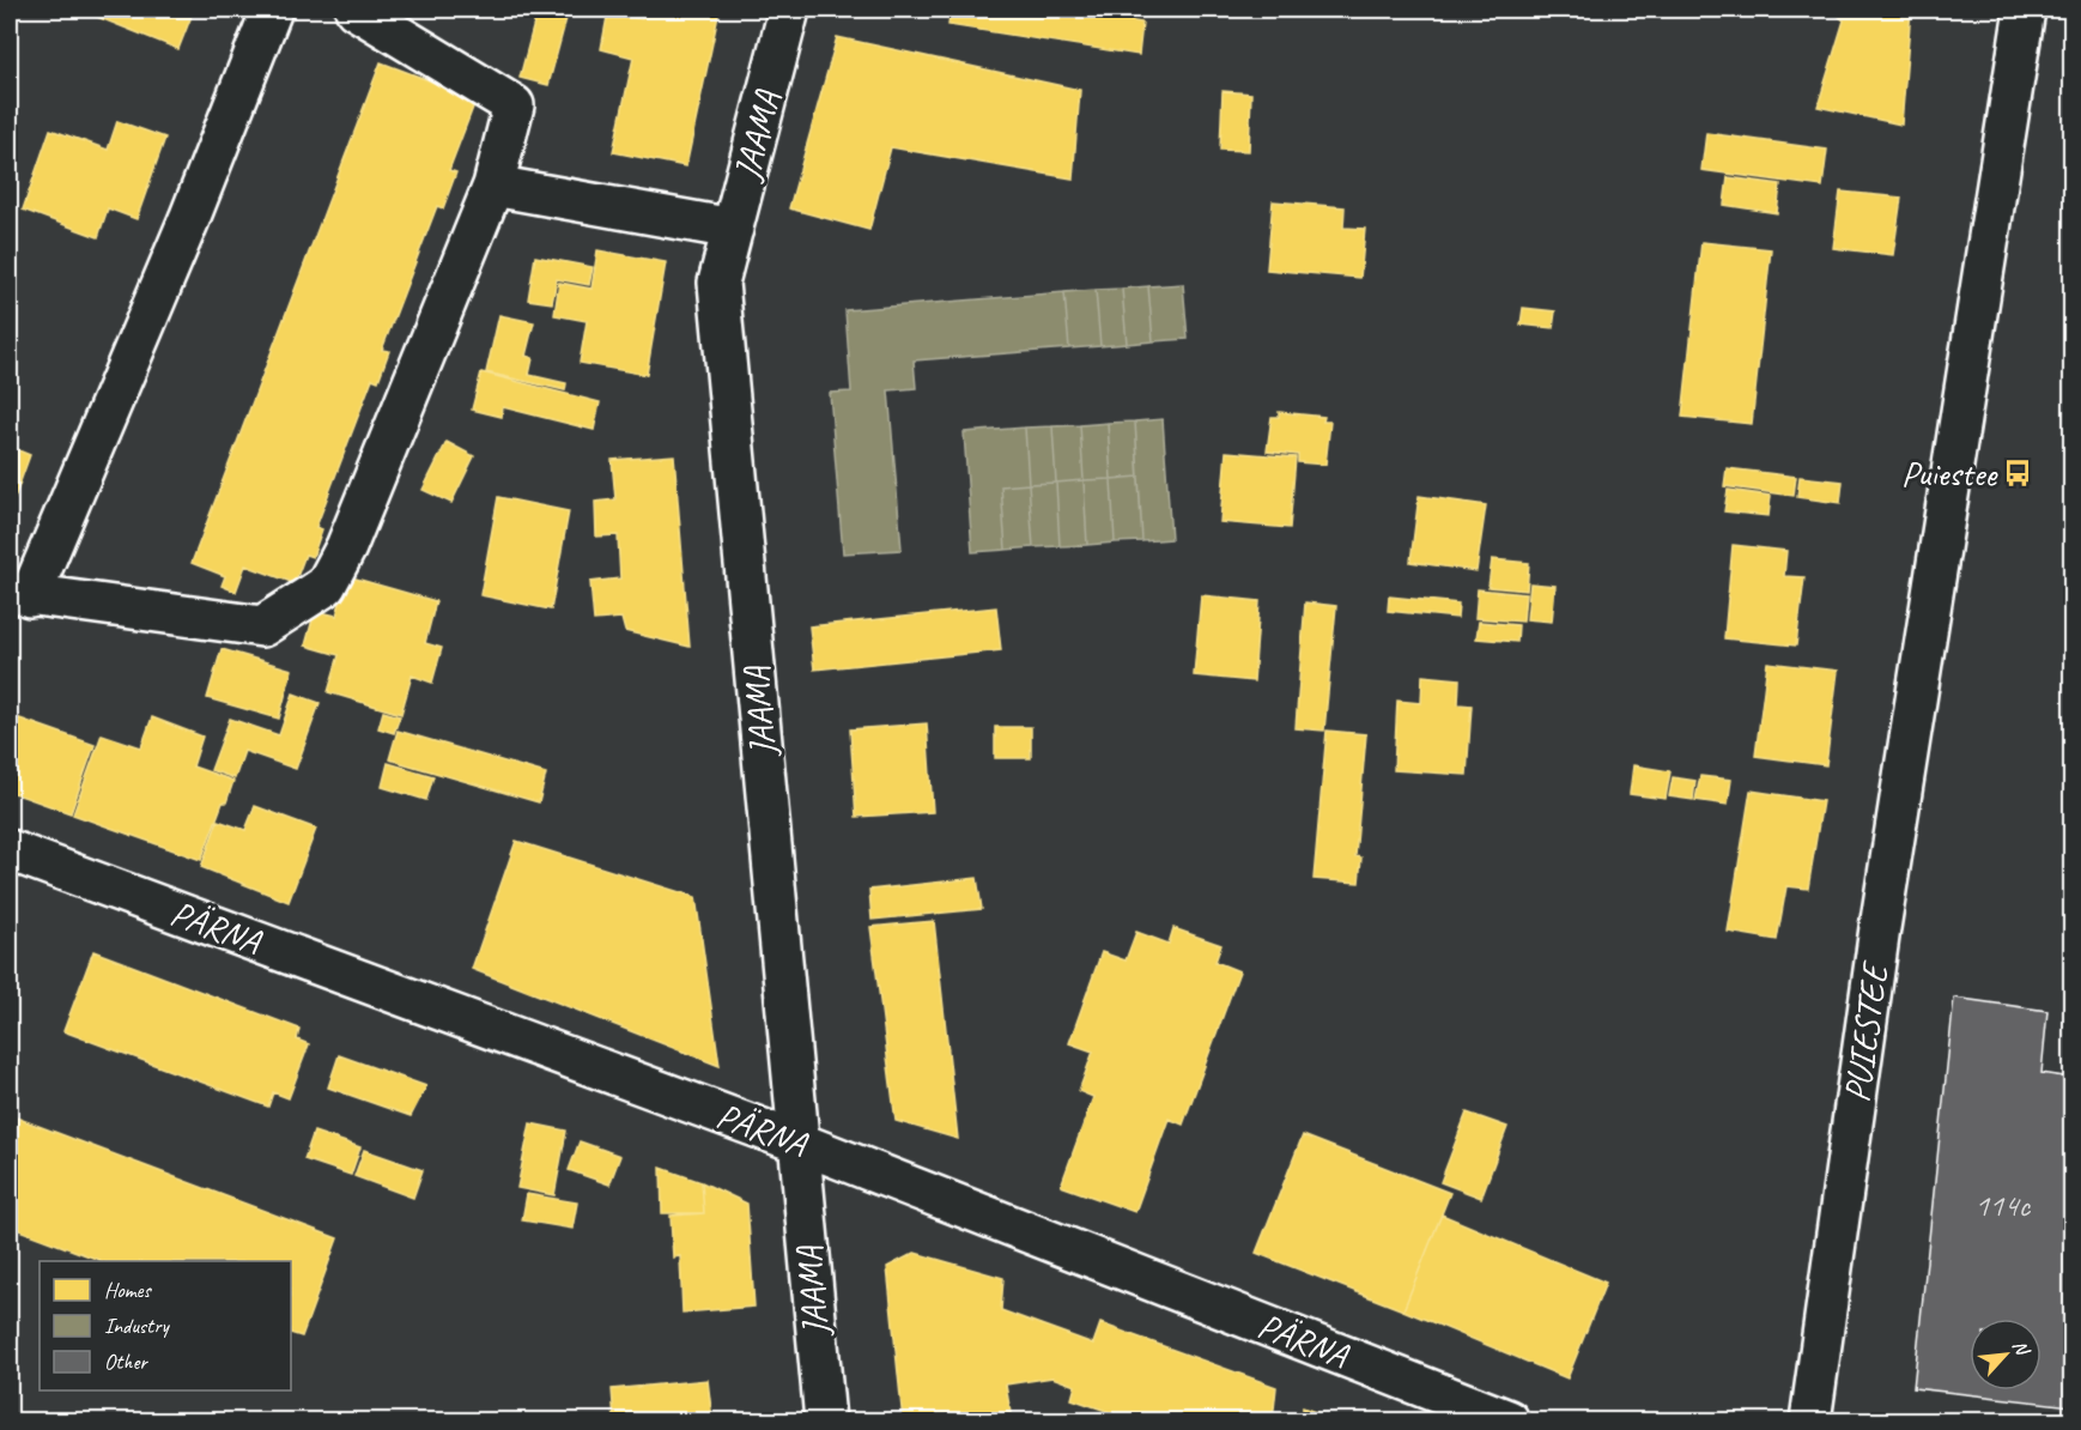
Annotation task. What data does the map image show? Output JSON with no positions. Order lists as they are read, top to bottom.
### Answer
{
  "streets": {
    "street": ["JAAMA", "PÄRNA", "PUIESTEE"]
  },
  "crossings": [
    ["JAAMA", "PÄRNA"]
  ],
  "places": {
    "bus stop": ["Puiestee"]
  },
  "house_numbers": ["114c"],
  "legend": ["Homes", "Industry", "Other"],
  "north": "top right"
}
